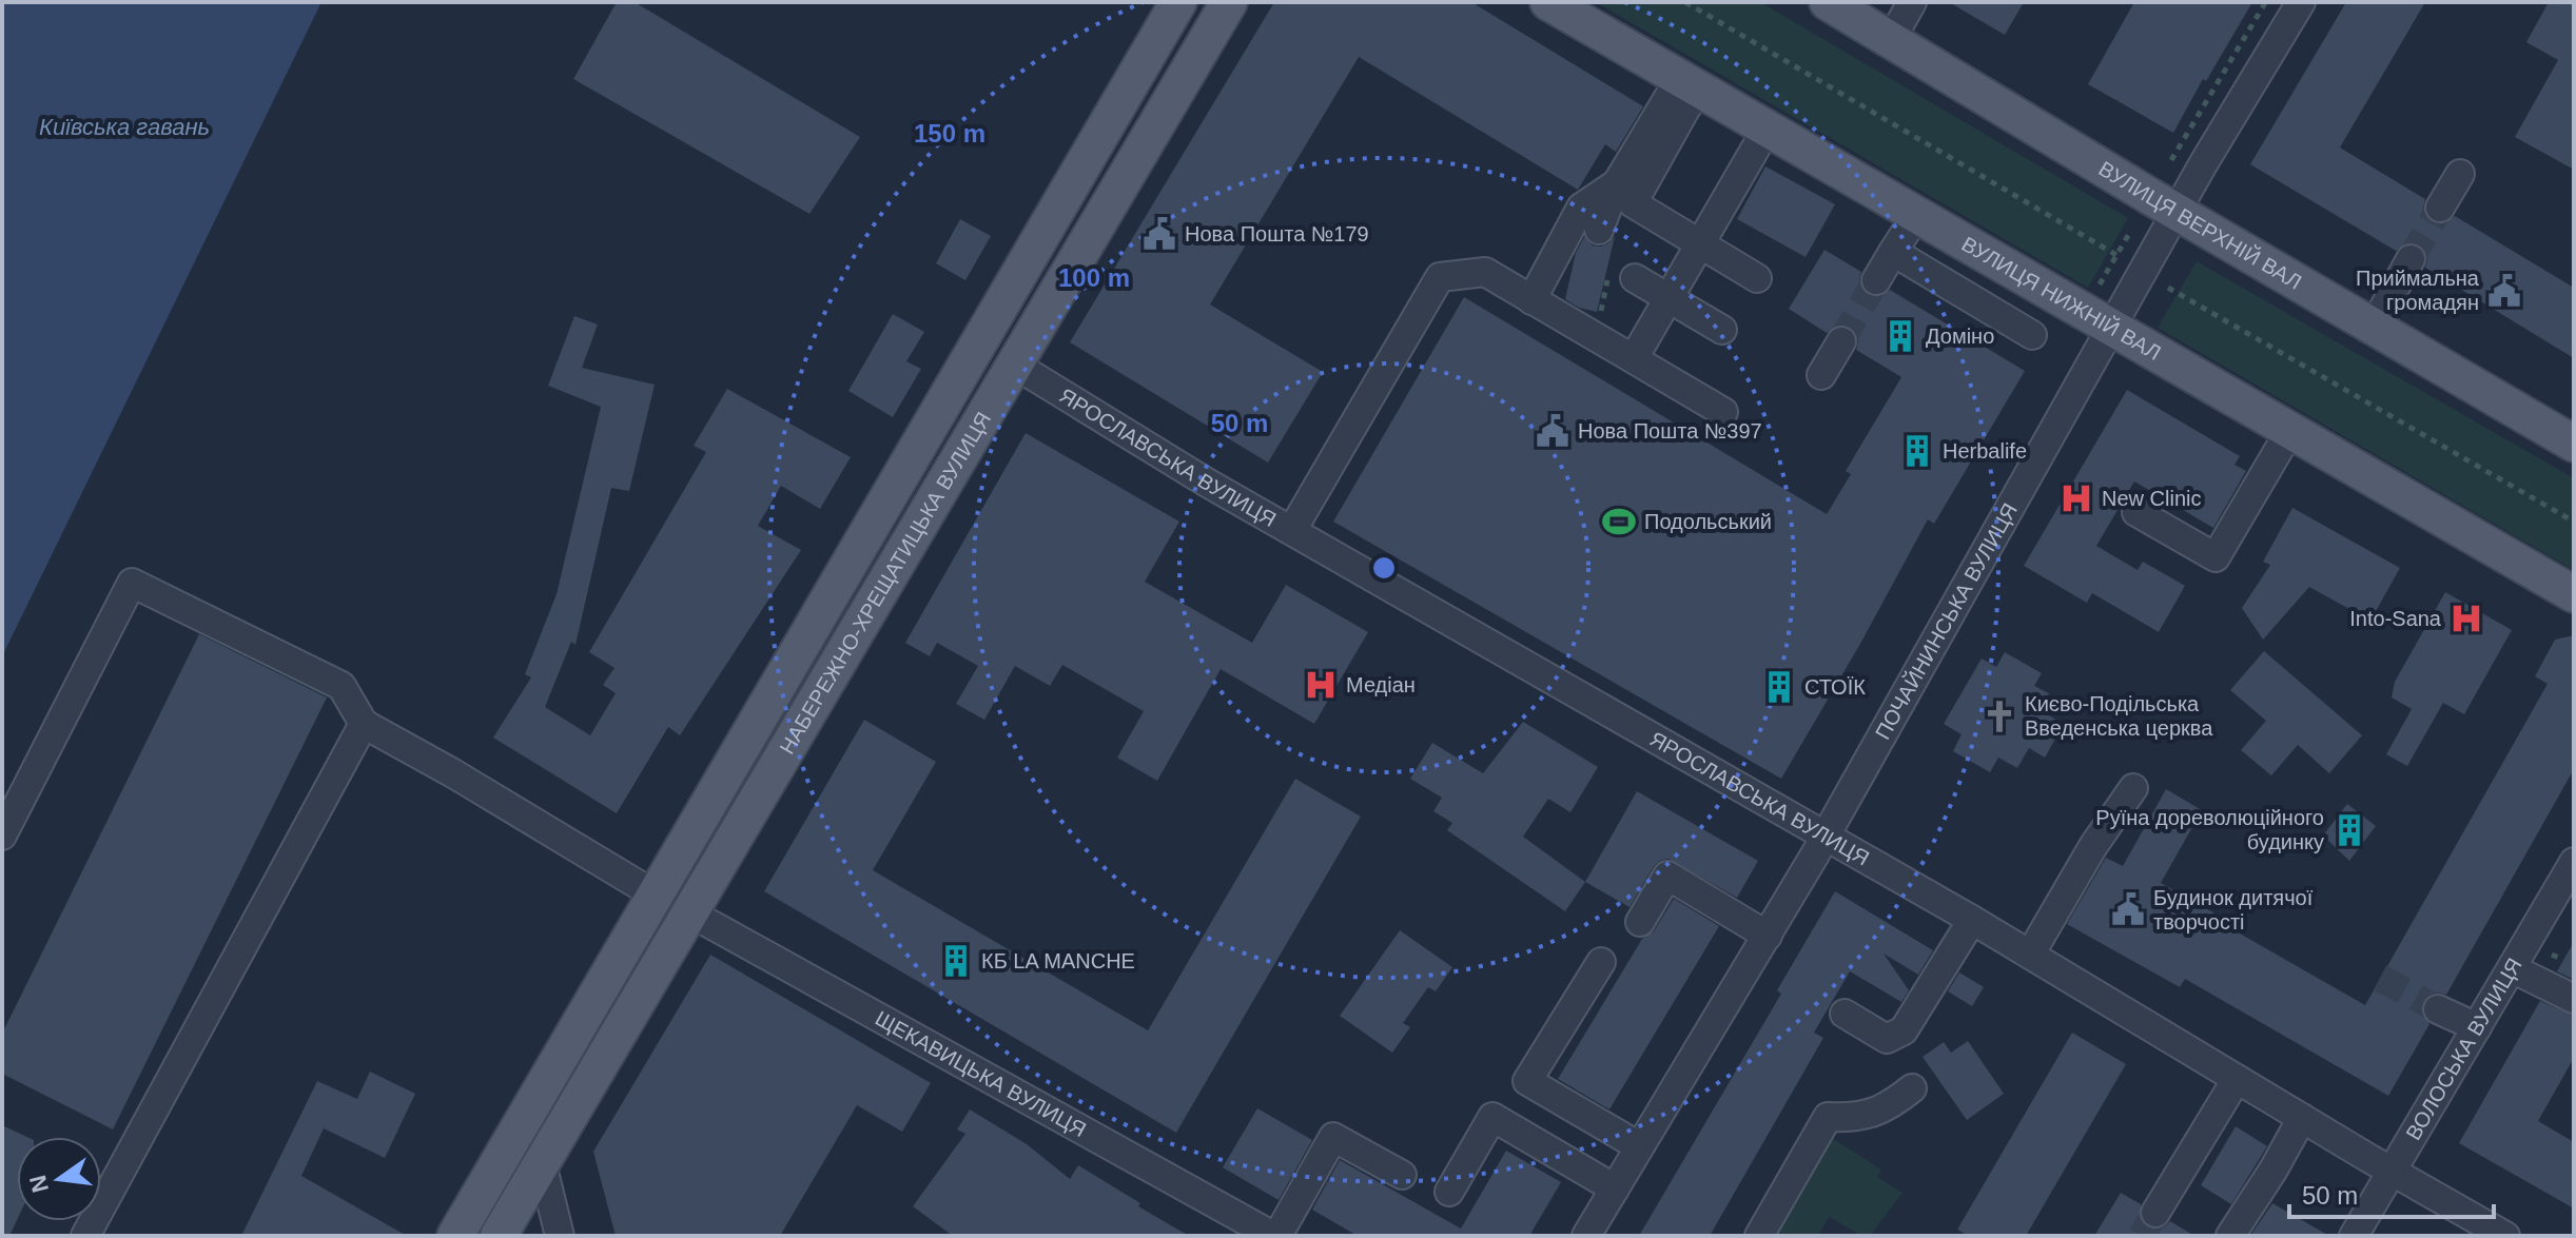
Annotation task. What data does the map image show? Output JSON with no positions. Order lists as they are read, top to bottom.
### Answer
{
  "streets": {
    "main road": ["ВУЛИЦЯ ВЕРХНІЙ ВАЛ", "ВУЛИЦЯ НИЖНІЙ ВАЛ", "НАБЕРЕЖНО-ХРЕЩАТИЦЬКА ВУЛИЦЯ"],
    "street": [
      "ЯРОСЛАВСЬКА ВУЛИЦЯ",
      "ПОЧАЙНИНСЬКА ВУЛИЦЯ",
      "ВОЛОСЬКА ВУЛИЦЯ",
      "ЩЕКАВИЦЬКА ВУЛИЦЯ"
    ]
  },
  "crossings": [
    ["ВУЛИЦЯ ВЕРХНІЙ ВАЛ", "ПОЧАЙНИНСЬКА ВУЛИЦЯ"],
    ["ВУЛИЦЯ НИЖНІЙ ВАЛ", "ПОЧАЙНИНСЬКА ВУЛИЦЯ"],
    ["ЯРОСЛАВСЬКА ВУЛИЦЯ", "НАБЕРЕЖНО-ХРЕЩАТИЦЬКА ВУЛИЦЯ"],
    ["ЯРОСЛАВСЬКА ВУЛИЦЯ", "ПОЧАЙНИНСЬКА ВУЛИЦЯ"],
    ["ЯРОСЛАВСЬКА ВУЛИЦЯ", "ВОЛОСЬКА ВУЛИЦЯ"],
    ["НАБЕРЕЖНО-ХРЕЩАТИЦЬКА ВУЛИЦЯ", "ЩЕКАВИЦЬКА ВУЛИЦЯ"]
  ],
  "water": ["Київська гавань"],
  "places": {
    "public building": [
      "Нова Пошта №179",
      "Приймальна громадян",
      "Нова Пошта №397",
      "Будинок дитячої творчості"
    ],
    "building": [
      "Доміно",
      "Herbalife",
      "СТОЇК",
      "Руїна дореволюційного будинку",
      "КБ LA MANCHE"
    ],
    "hospital": ["New Clinic", "Into-Sana", "Медіан"],
    "sports": ["Подольський"],
    "church": ["Києво-Подільська Введенська церква"]
  },
  "scale_bar": "50 m",
  "north": "left",
  "rings": ["150 m", "100 m", "50 m"]
}
